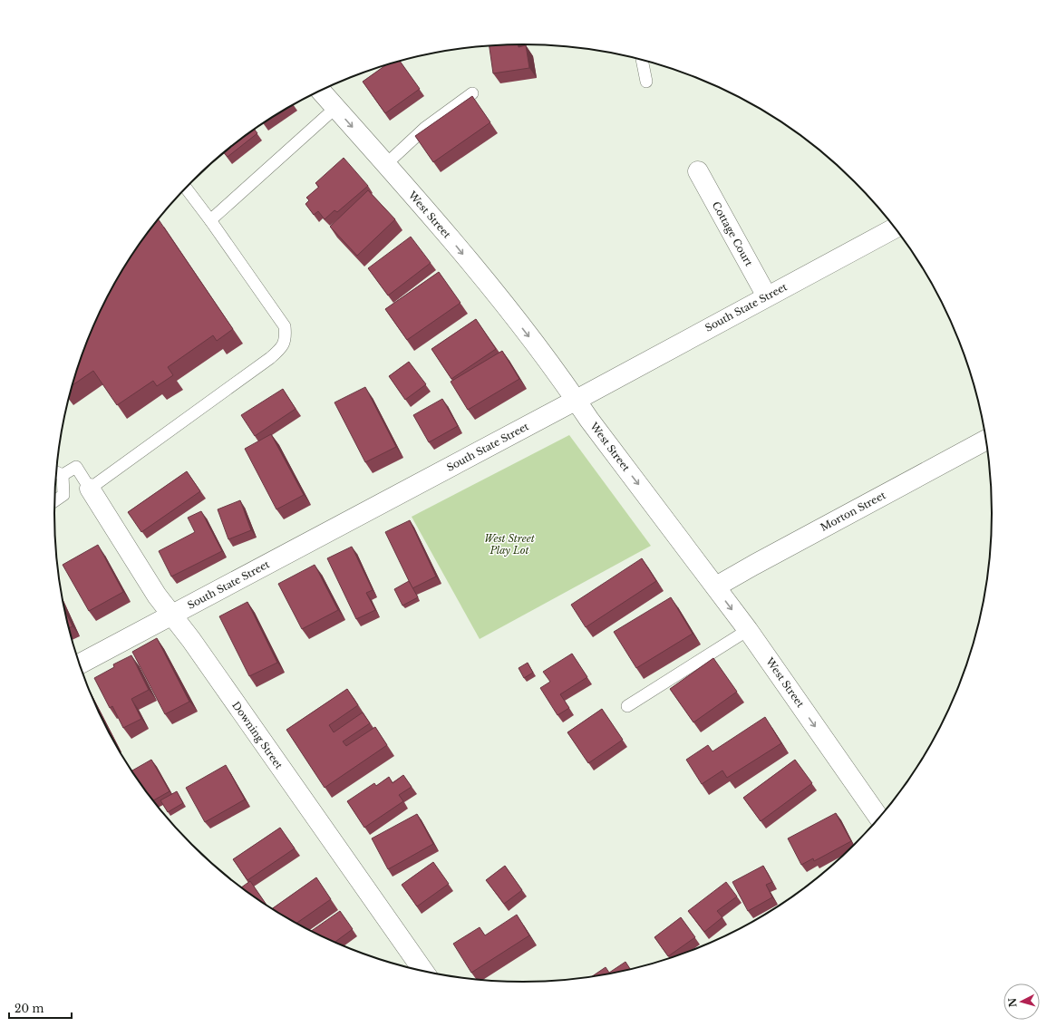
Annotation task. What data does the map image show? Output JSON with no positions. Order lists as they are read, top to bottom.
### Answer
{
  "streets": {
    "street": [
      "West Street",
      "Cottage Court",
      "South State Street",
      "Morton Street",
      "Downing Street"
    ]
  },
  "crossings": [
    ["West Street", "South State Street"],
    ["West Street", "Morton Street"],
    ["Cottage Court", "South State Street"],
    ["South State Street", "Downing Street"]
  ],
  "one_way": ["West Street"],
  "parks": ["West Street Play Lot"],
  "scale_bar": "20 m",
  "north": "left"
}
